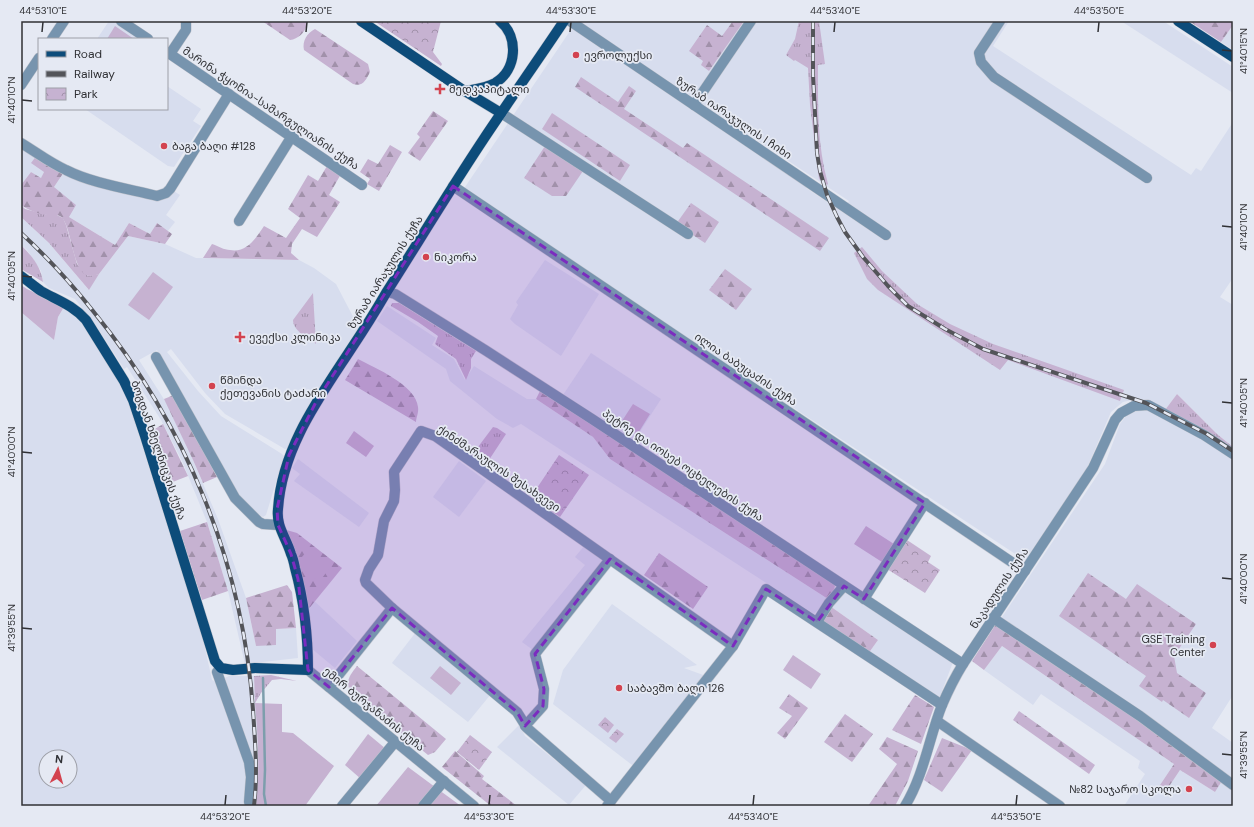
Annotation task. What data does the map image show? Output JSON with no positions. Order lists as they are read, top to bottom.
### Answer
{
  "streets": {
    "main road": ["ზურაბ იარაჯულის ქუჩა", "ბოგდან ხმელნიცკის ქუჩა", "ემირ ბურჯანაძის ქუჩა"],
    "street": [
      "მარინა ჭყონია-სამარგულიანის ქუჩა",
      "ზურაბ იარაჯულის I ჩიხი",
      "ილია ბაბუცაძის ქუჩა",
      "პეტრე და იოსებ ოცხელების ქუჩა",
      "ქინძმარაულის შესახვევი",
      "ნაკადულის ქუჩა"
    ]
  },
  "crossings": [
    ["ზურაბ იარაჯულის ქუჩა", "ილია ბაბუცაძის ქუჩა"],
    ["ზურაბ იარაჯულის ქუჩა", "პეტრე და იოსებ ოცხელების ქუჩა"],
    ["ზურაბ იარაჯულის ქუჩა", "ემირ ბურჯანაძის ქუჩა"],
    ["ილია ბაბუცაძის ქუჩა", "ნაკადულის ქუჩა"],
    ["ბოგდან ხმელნიცკის ქუჩა", "ემირ ბურჯანაძის ქუჩა"],
    ["პეტრე და იოსებ ოცხელების ქუჩა", "ნაკადულის ქუჩა"],
    ["ქინძმარაულის შესახვევი", "ნაკადულის ქუჩა"]
  ],
  "places": {
    "other": [
      "ევროლუქსი",
      "ბაგა ბაღი #128",
      "ნიკორა",
      "წმინდა ქეთევანის ტაძარი",
      "GSE Training Center",
      "საბავშო ბაღი 126",
      "№82 საჯარო სკოლა"
    ],
    "health": ["მედკაპიტალი", "ევექსი კლინიკა"]
  },
  "legend": ["Road", "Railway", "Park"],
  "north": "top",
  "coordinates": [
    "44°53'10\"E",
    "44°53'20\"E",
    "44°53'30\"E",
    "44°53'40\"E",
    "44°53'50\"E",
    "41°40'15\"N",
    "41°40'10\"N",
    "41°40'05\"N",
    "41°40'00\"N",
    "41°39'55\"N"
  ]
}
